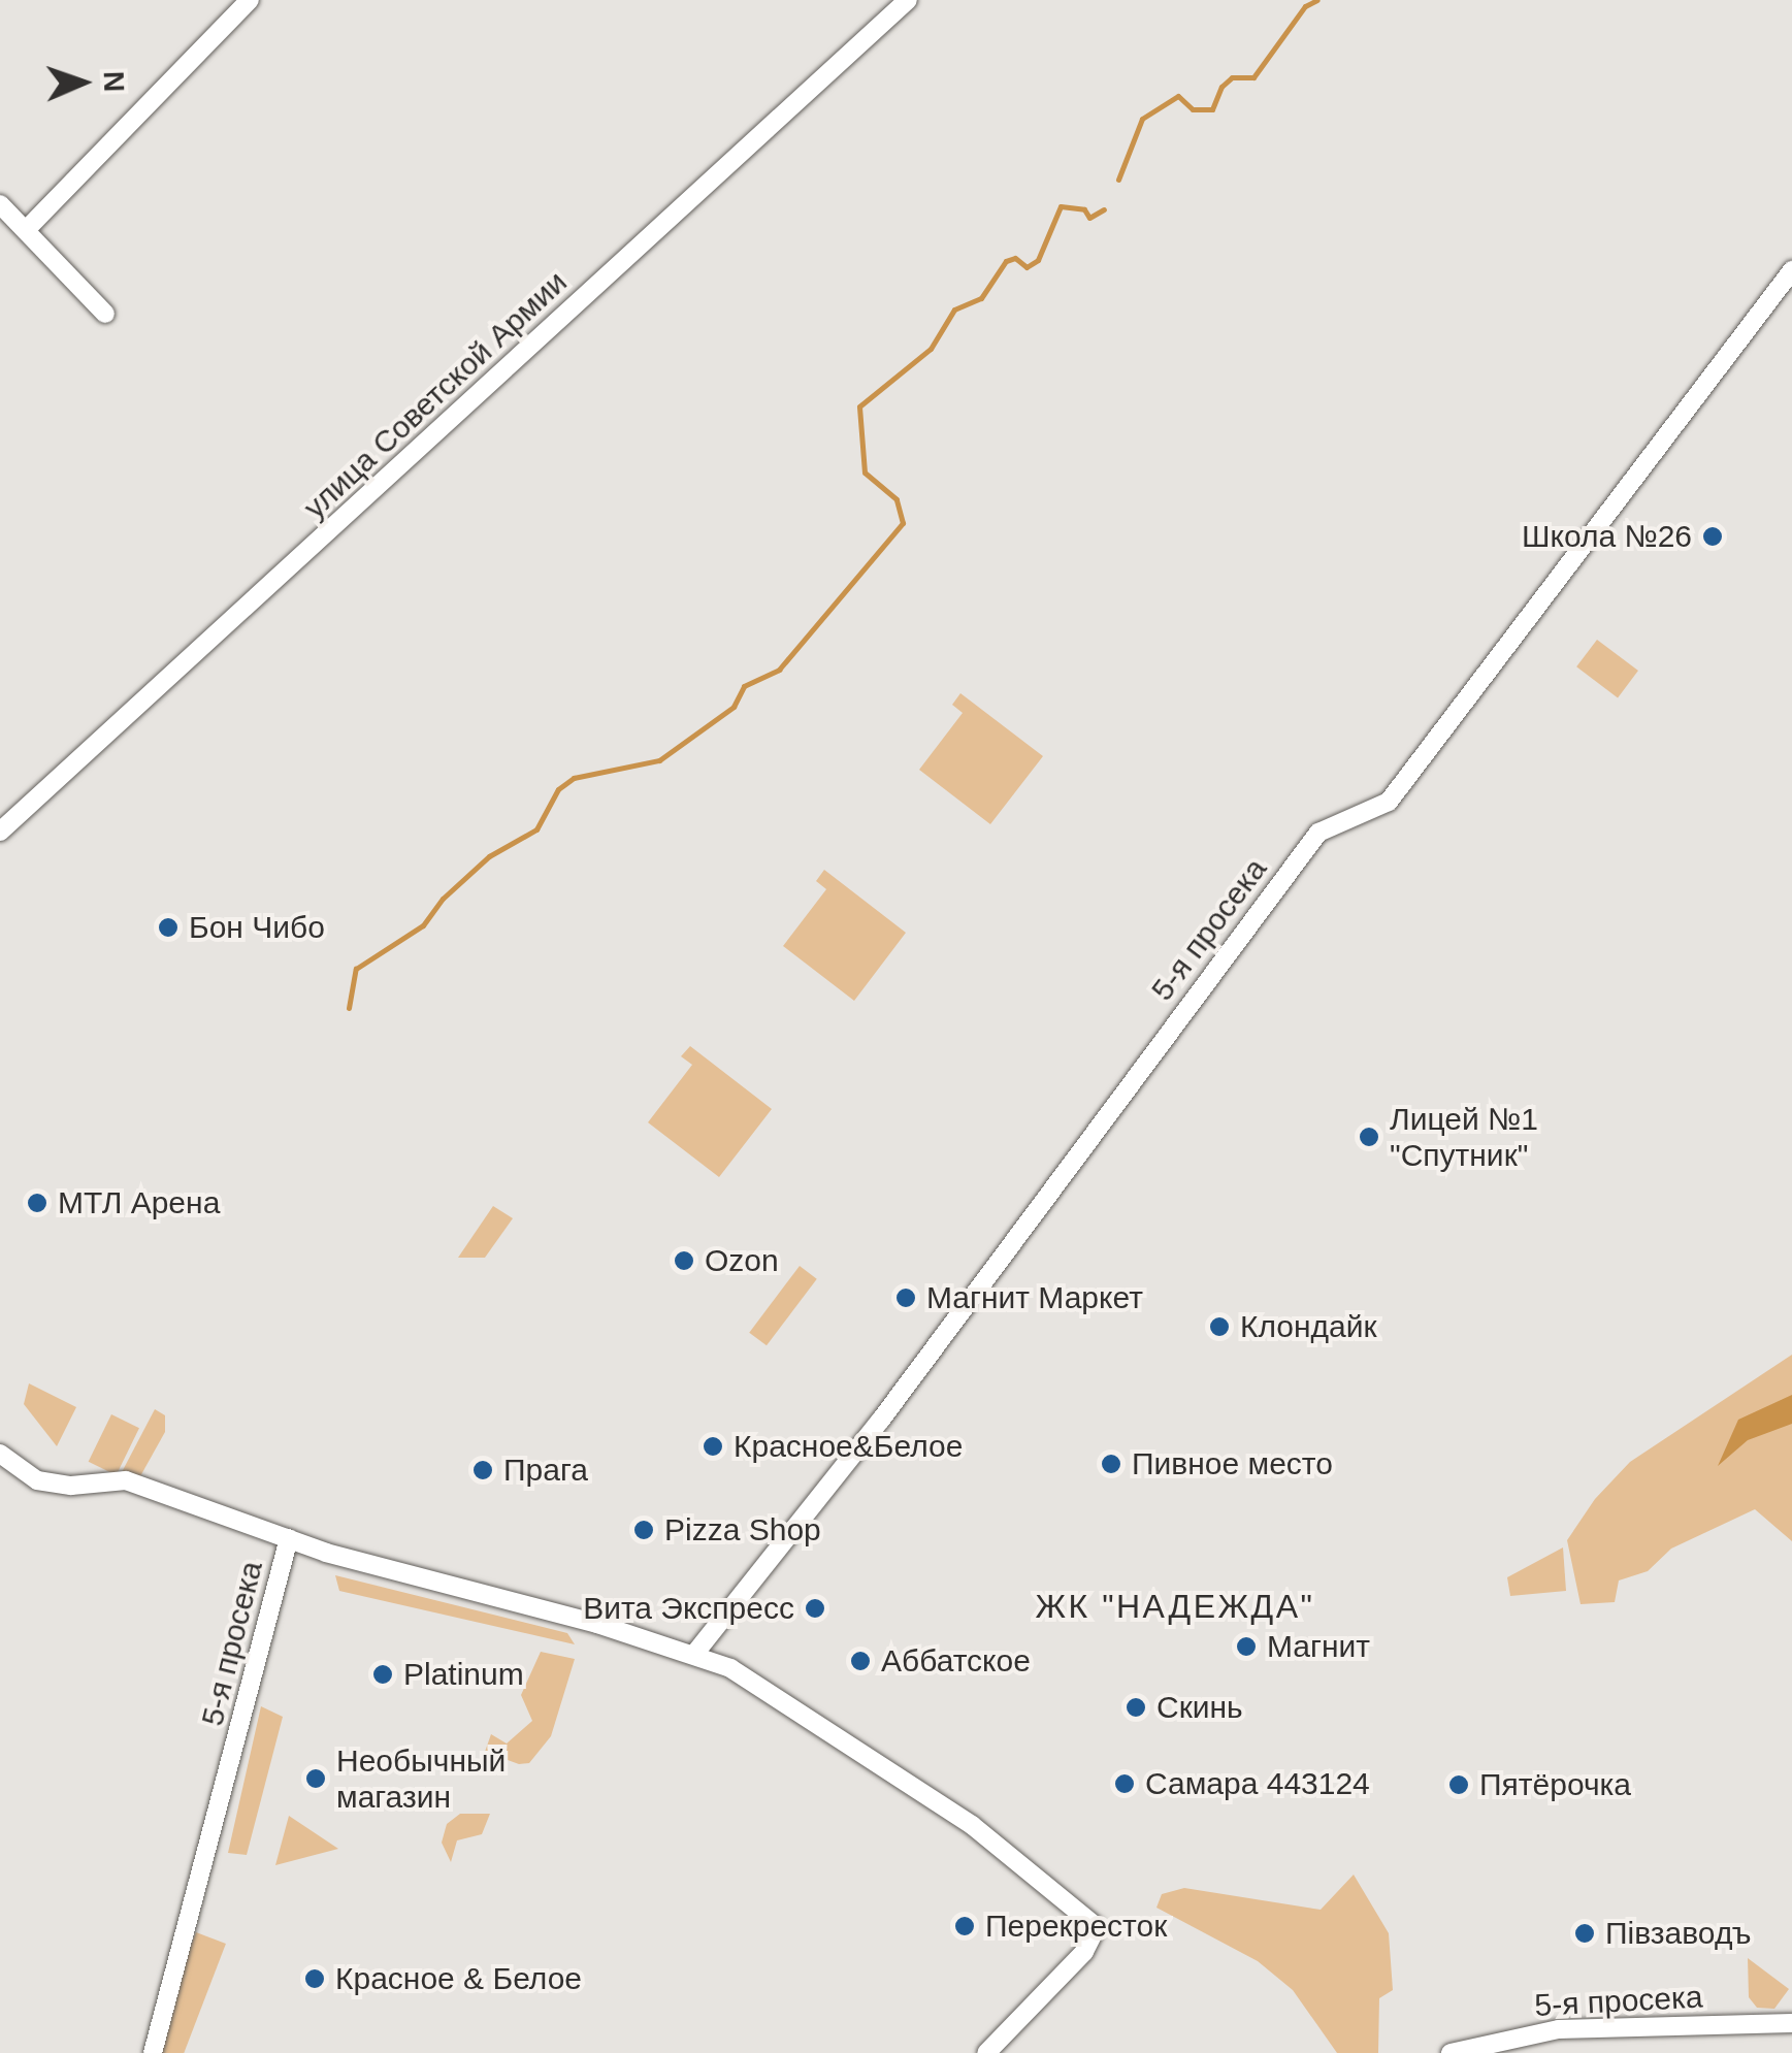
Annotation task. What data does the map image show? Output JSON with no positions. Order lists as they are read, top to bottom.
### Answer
{
  "streets": {
    "street": ["улица Советской Армии", "5-я просека"]
  },
  "districts": ["ЖК \"НАДЕЖДА\""],
  "places": [
    "Школа №26",
    "Бон Чибо",
    "Лицей №1 \"Спутник\"",
    "МТЛ Арена",
    "Ozon",
    "Магнит Маркет",
    "Клондайк",
    "Красное&Белое",
    "Пивное место",
    "Прага",
    "Pizza Shop",
    "Вита Экспресс",
    "Магнит",
    "Аббатское",
    "Platinum",
    "Скинь",
    "Необычный магазин",
    "Самара 443124",
    "Пятёрочка",
    "Перекресток",
    "Пiвзаводъ",
    "Красное & Белое"
  ],
  "north": "right"
}
